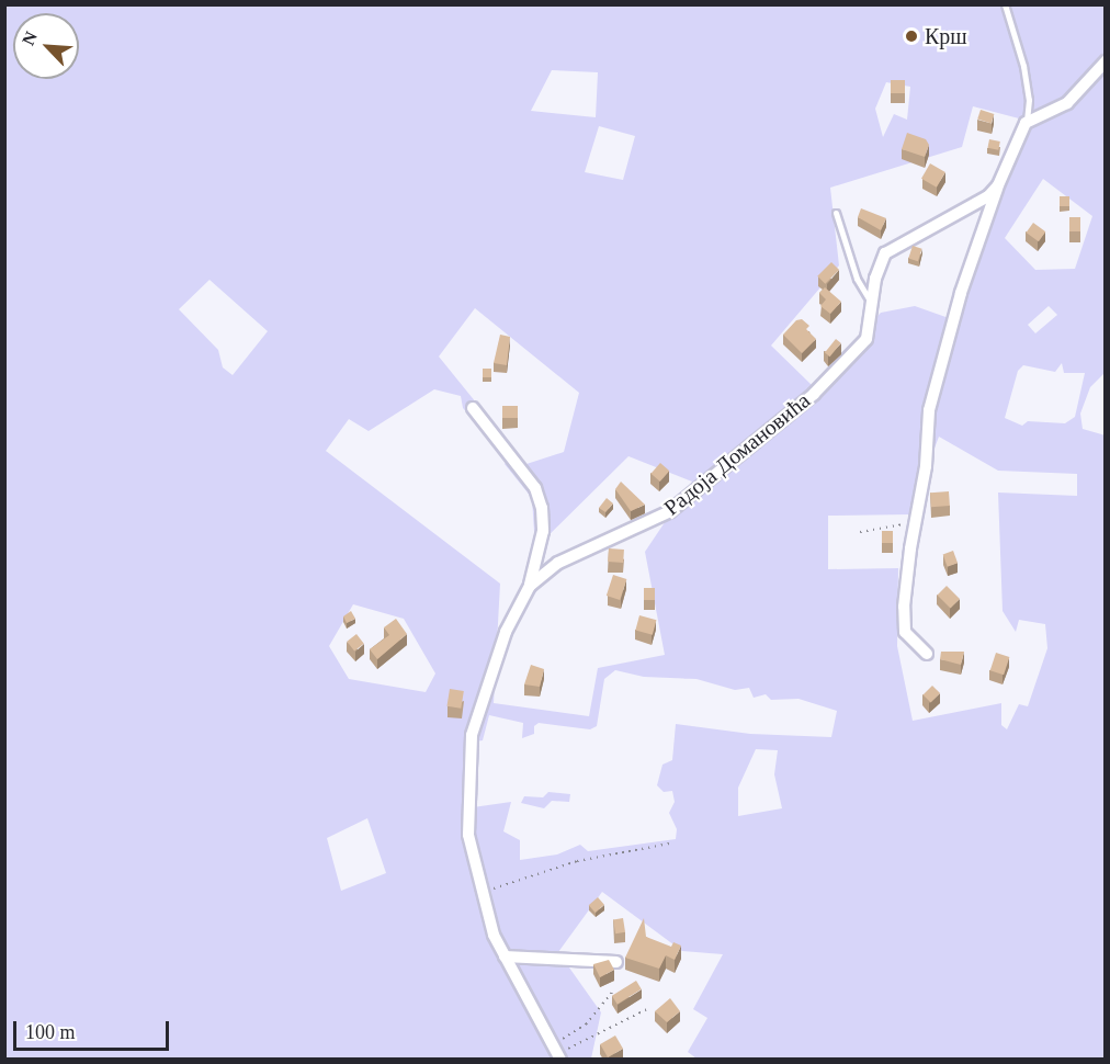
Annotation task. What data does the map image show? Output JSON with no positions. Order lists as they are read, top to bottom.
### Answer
{
  "streets": {
    "street": ["Радоја Домановића"]
  },
  "places": ["Крш"],
  "scale_bar": "100 m",
  "north": "top left"
}
